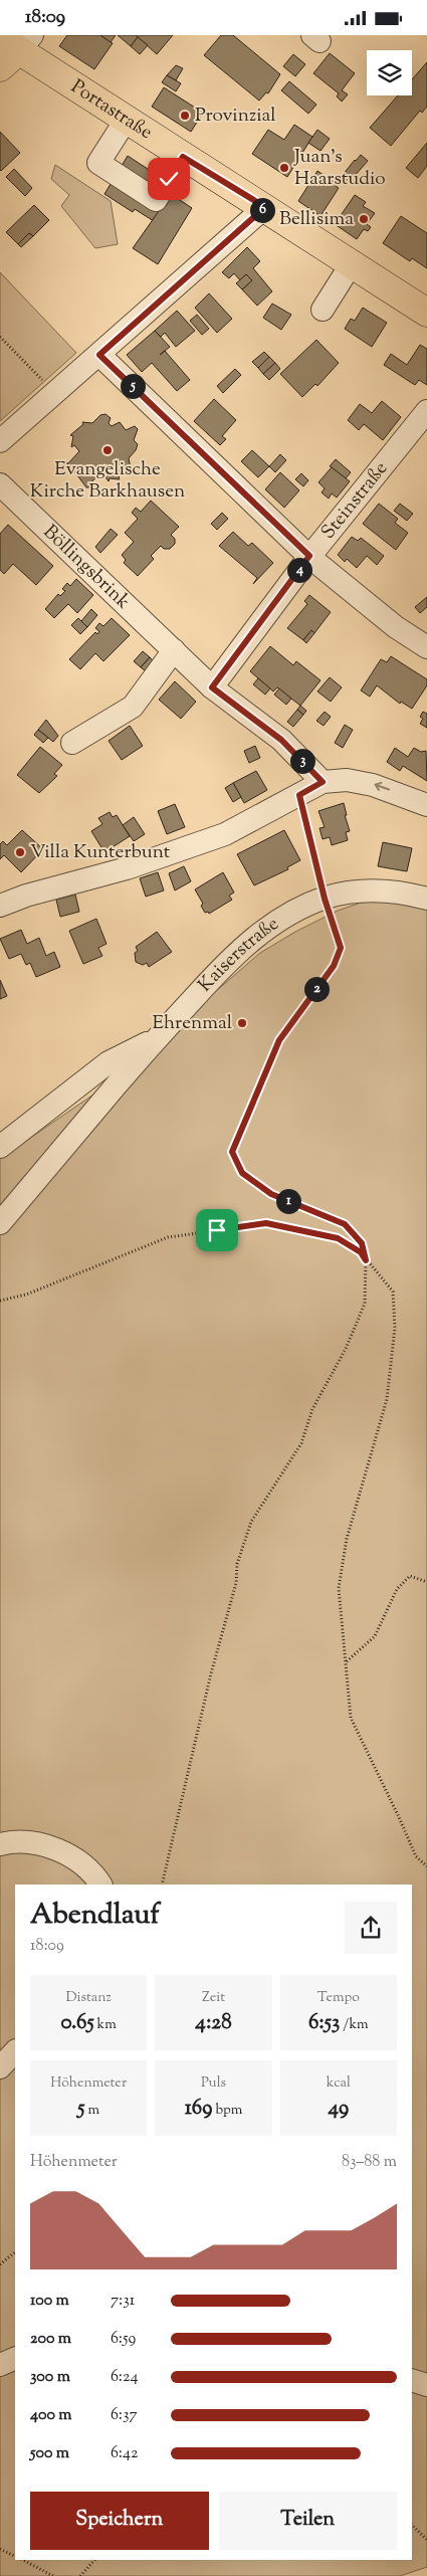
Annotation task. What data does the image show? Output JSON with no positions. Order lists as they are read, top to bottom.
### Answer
{
  "streets": {
    "main road": ["Portastraße"],
    "street": ["Steinstraße", "Böllingsbrink", "Kaiserstraße"]
  },
  "crossings": [
    ["Steinstraße", "Böllingsbrink"]
  ],
  "places": [
    "Provinzial",
    "Juan's Haarstudio",
    "Bellisima",
    "Evangelische Kirche Barkhausen",
    "Villa Kunterbunt",
    "Ehrenmal"
  ],
  "page": {
    "status": "18:09",
    "pins": [
      "6",
      "5",
      "4",
      "3",
      "2",
      "1"
    ],
    "heading": ["Abendlauf", "18:09"],
    "stats": [
      ["Distanz", "0.65 km"],
      ["Zeit", "4:28"],
      ["Tempo", "6:53 /km"],
      ["Höhenmeter", "5 m"],
      ["Puls", "169 bpm"],
      ["kcal", "49"]
    ],
    "chart": ["Höhenmeter", "83–88 m"],
    "list": [
      {
        "name": "100 m",
        "note": "7:31"
      },
      {
        "name": "200 m",
        "note": "6:59"
      },
      {
        "name": "300 m",
        "note": "6:24"
      },
      {
        "name": "400 m",
        "note": "6:37"
      },
      {
        "name": "500 m",
        "note": "6:42"
      }
    ],
    "buttons": ["Speichern", "Teilen"]
  }
}
